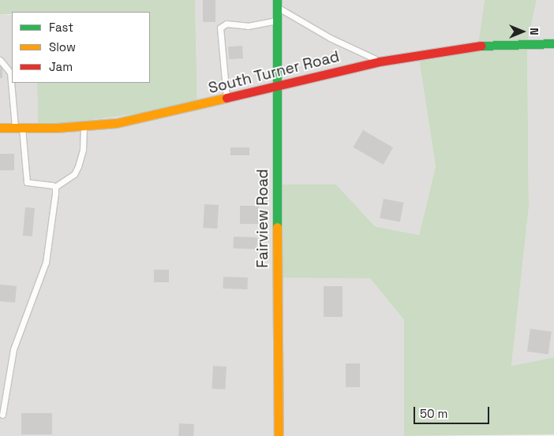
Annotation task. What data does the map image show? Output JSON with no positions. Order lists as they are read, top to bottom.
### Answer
{
  "streets": {
    "street": ["South Turner Road", "Fairview Road"]
  },
  "crossings": [
    ["South Turner Road", "Fairview Road"]
  ],
  "legend": ["Fast", "Slow", "Jam"],
  "scale_bar": "50 m",
  "north": "right"
}
